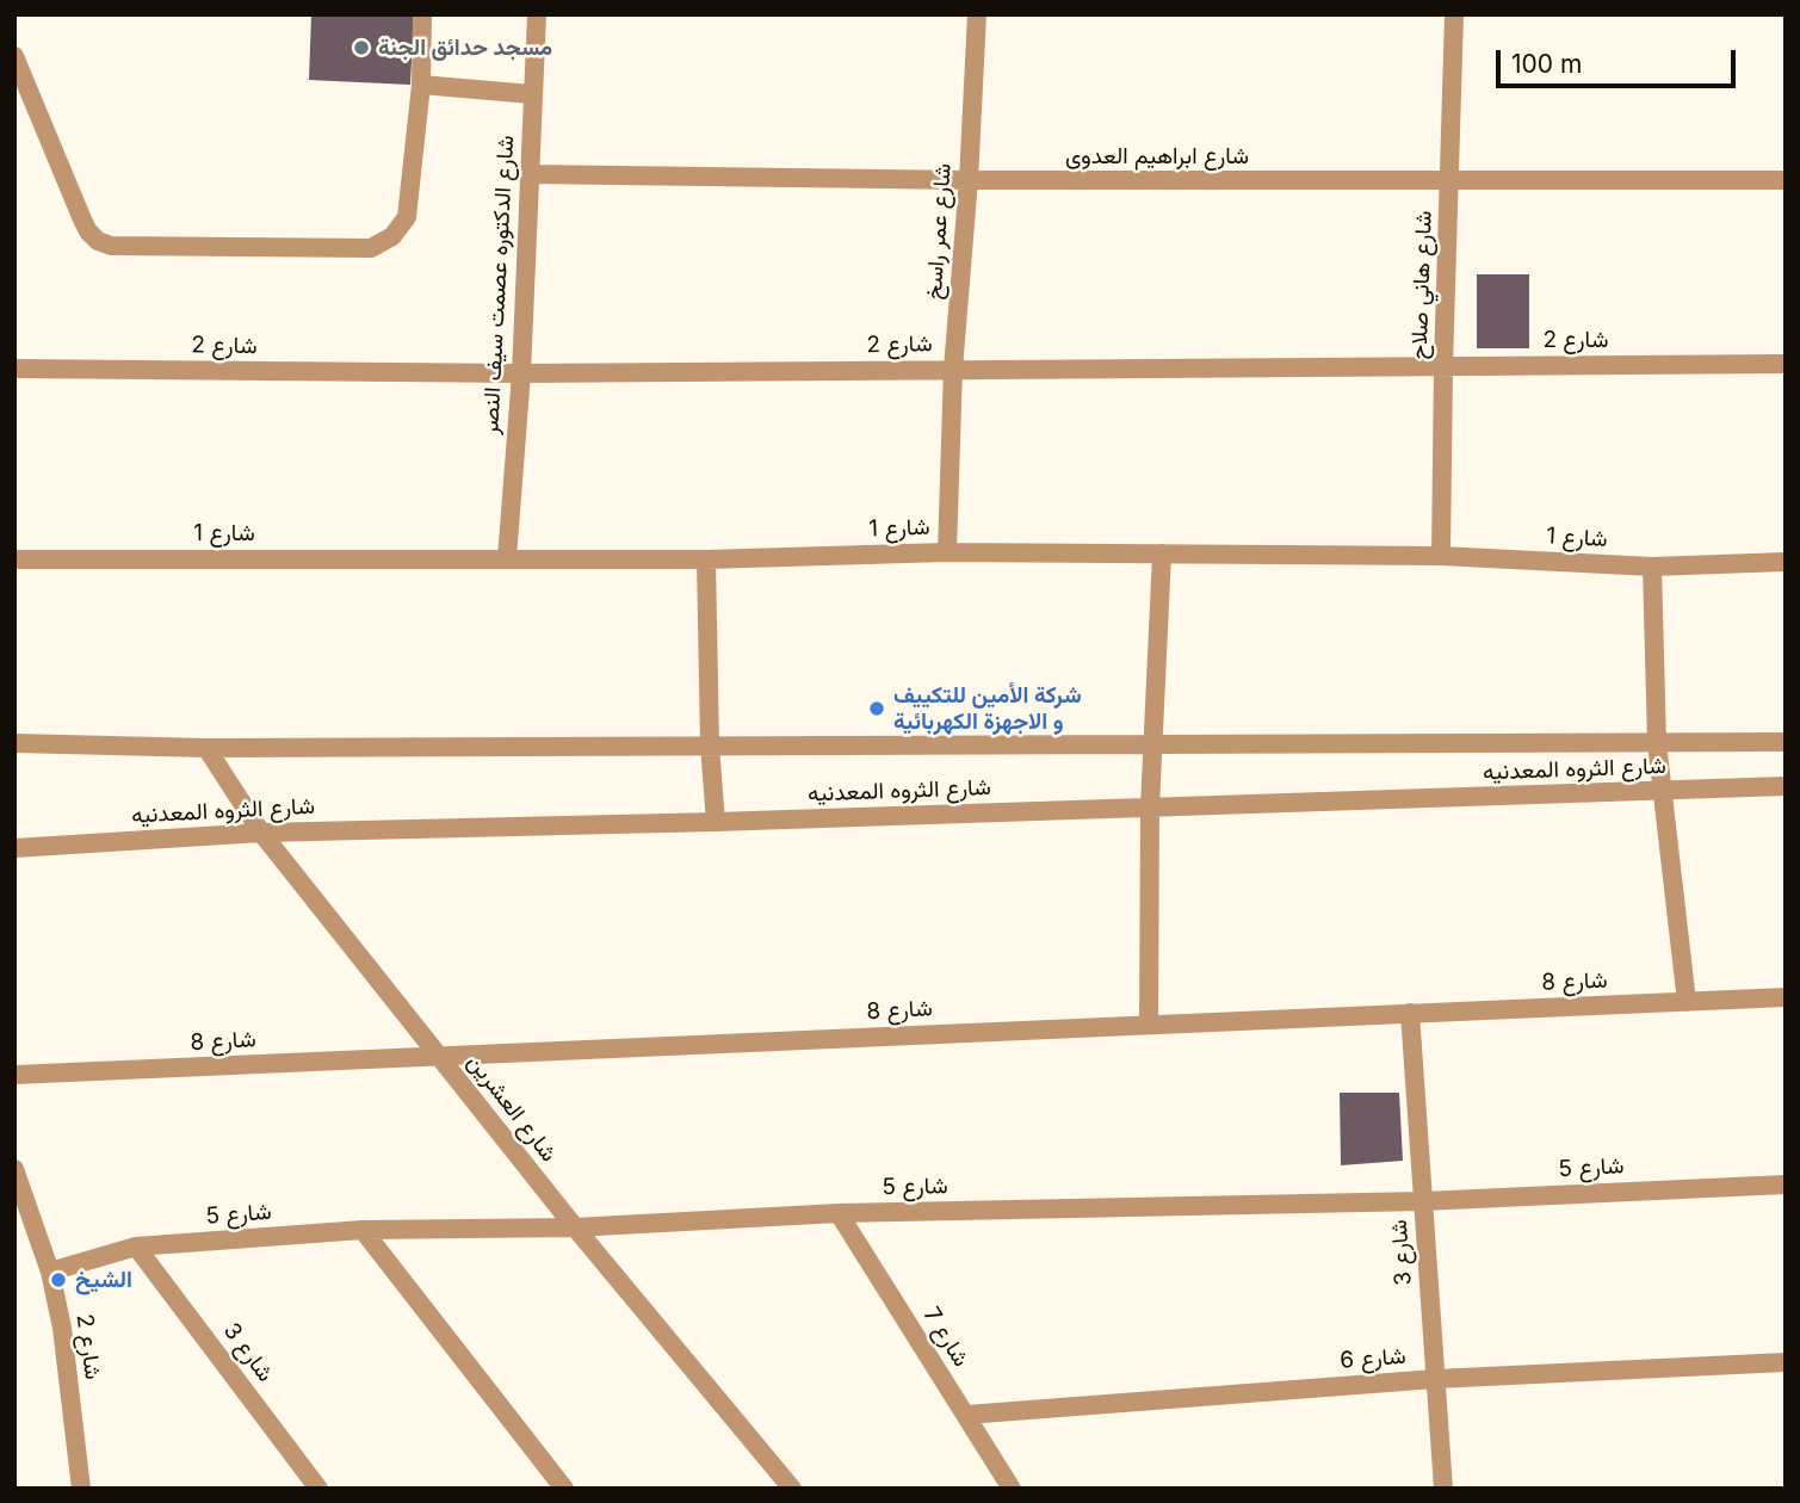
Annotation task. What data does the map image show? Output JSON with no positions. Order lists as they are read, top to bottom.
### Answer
{
  "streets": {
    "street": [
      "شارع ابراهيم العدوى",
      "شارع عمر راسخ",
      "شارع الدكتوره عصمت سيف النصر",
      "شارع هاني صلاح",
      "شارع 2",
      "شارع 1",
      "شارع الثروه المعدنيه",
      "شارع 8",
      "شارع العشرين",
      "شارع 5",
      "شارع 3",
      "شارع 7",
      "شارع 6"
    ]
  },
  "crossings": [
    ["شارع ابراهيم العدوى", "شارع عمر راسخ"],
    ["شارع ابراهيم العدوى", "شارع الدكتوره عصمت سيف النصر"],
    ["شارع ابراهيم العدوى", "شارع هاني صلاح"],
    ["شارع عمر راسخ", "شارع 2"],
    ["شارع عمر راسخ", "شارع 1"],
    ["شارع الدكتوره عصمت سيف النصر", "شارع 2"],
    ["شارع الدكتوره عصمت سيف النصر", "شارع 1"],
    ["شارع هاني صلاح", "شارع 2"],
    ["شارع هاني صلاح", "شارع 1"],
    ["شارع 2", "شارع 5"],
    ["شارع الثروه المعدنيه", "شارع العشرين"],
    ["شارع 8", "شارع العشرين"],
    ["شارع 8", "شارع 3"],
    ["شارع العشرين", "شارع 5"],
    ["شارع 5", "شارع 3"],
    ["شارع 5", "شارع 7"],
    ["شارع 3", "شارع 6"],
    ["شارع 7", "شارع 6"]
  ],
  "places": ["مسجد حدائق الجنة", "شركة الأمين للتكييف و الاجهزة الكهربائية", "الشيخ"],
  "scale_bar": "100 m"
}
